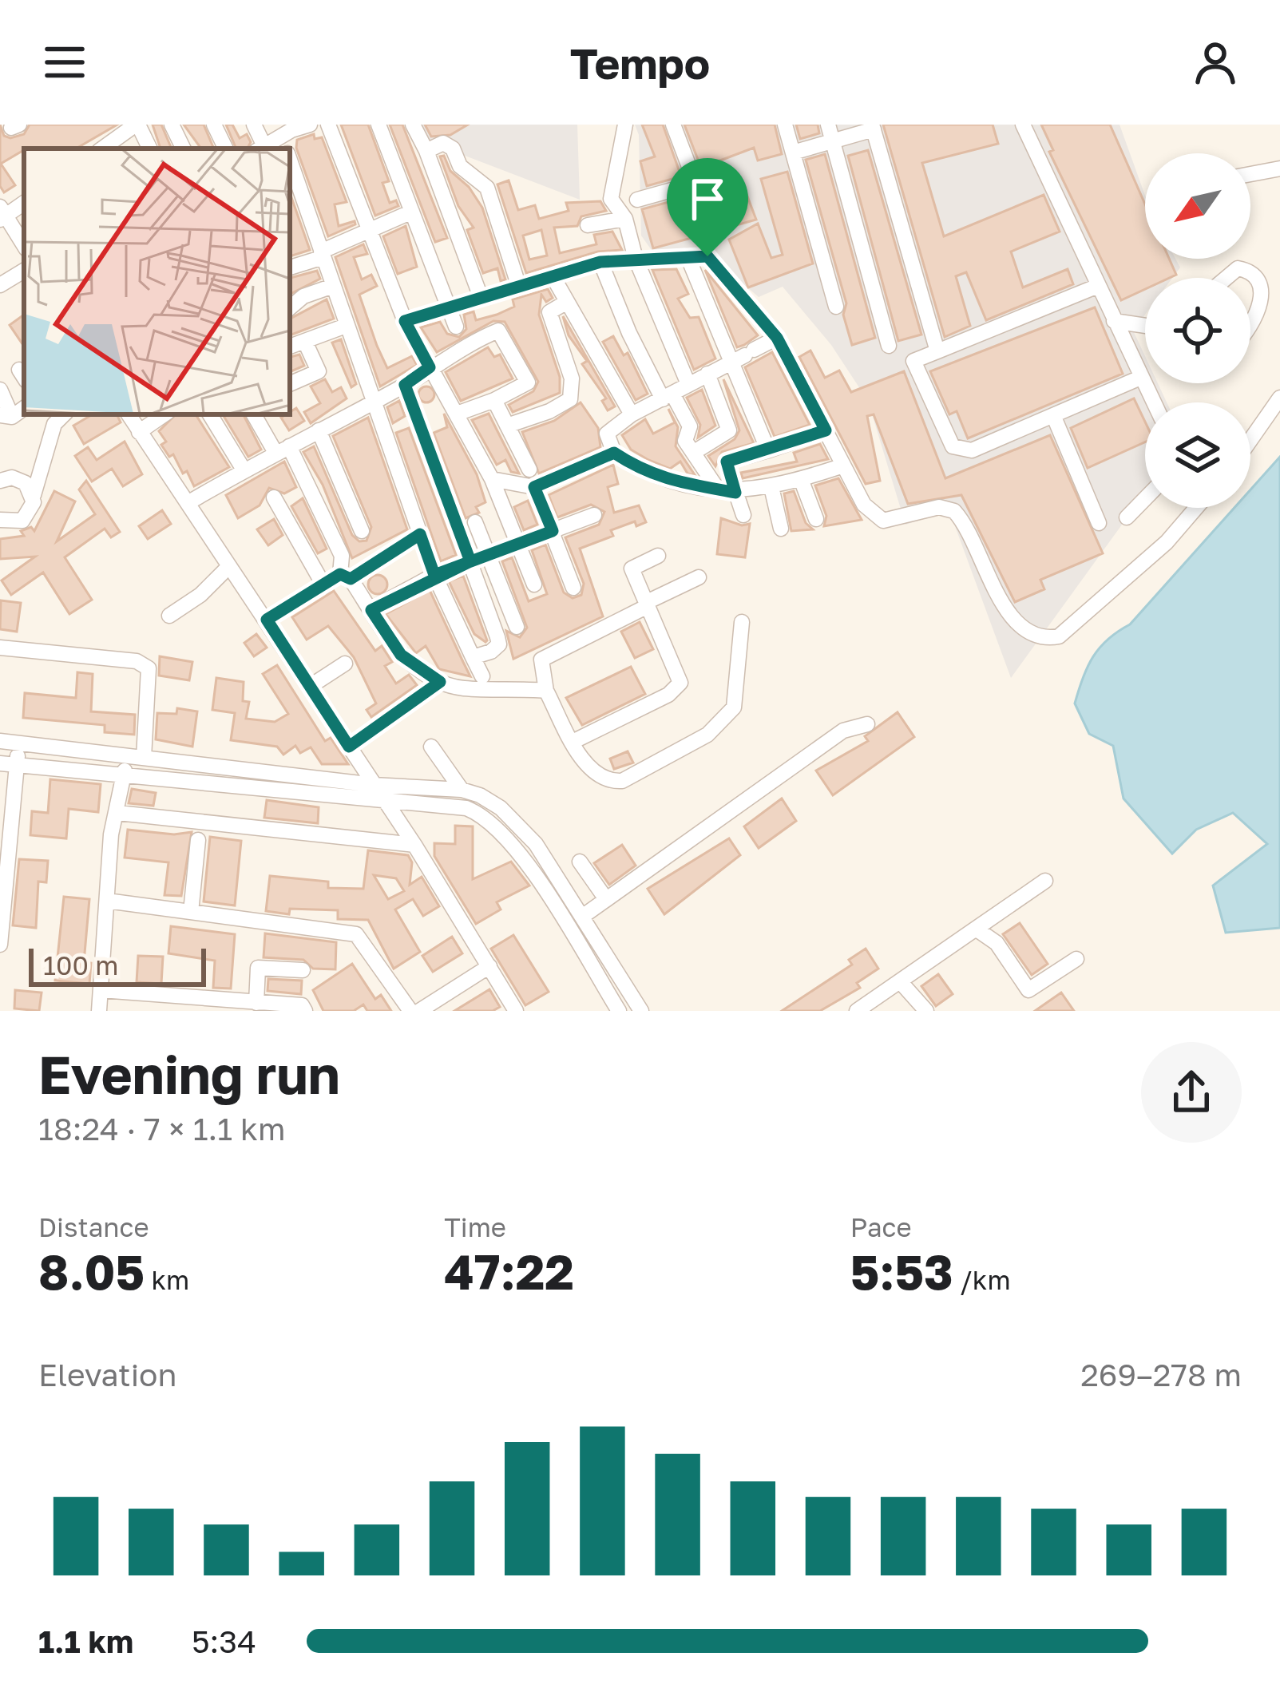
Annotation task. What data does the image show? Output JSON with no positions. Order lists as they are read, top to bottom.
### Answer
{
  "scale_bar": "100 m",
  "north": "bottom left",
  "page": {
    "header": "Tempo",
    "scale": "100 m",
    "heading": ["Evening run", "18:24 · 7 × 1.1 km"],
    "stats": [
      ["Distance", "8.05 km"],
      ["Time", "47:22"],
      ["Pace", "5:53 /km"]
    ],
    "chart": ["Elevation", "269–278 m"],
    "list": [
      {
        "name": "1.1 km",
        "note": "5:34"
      }
    ]
  }
}
